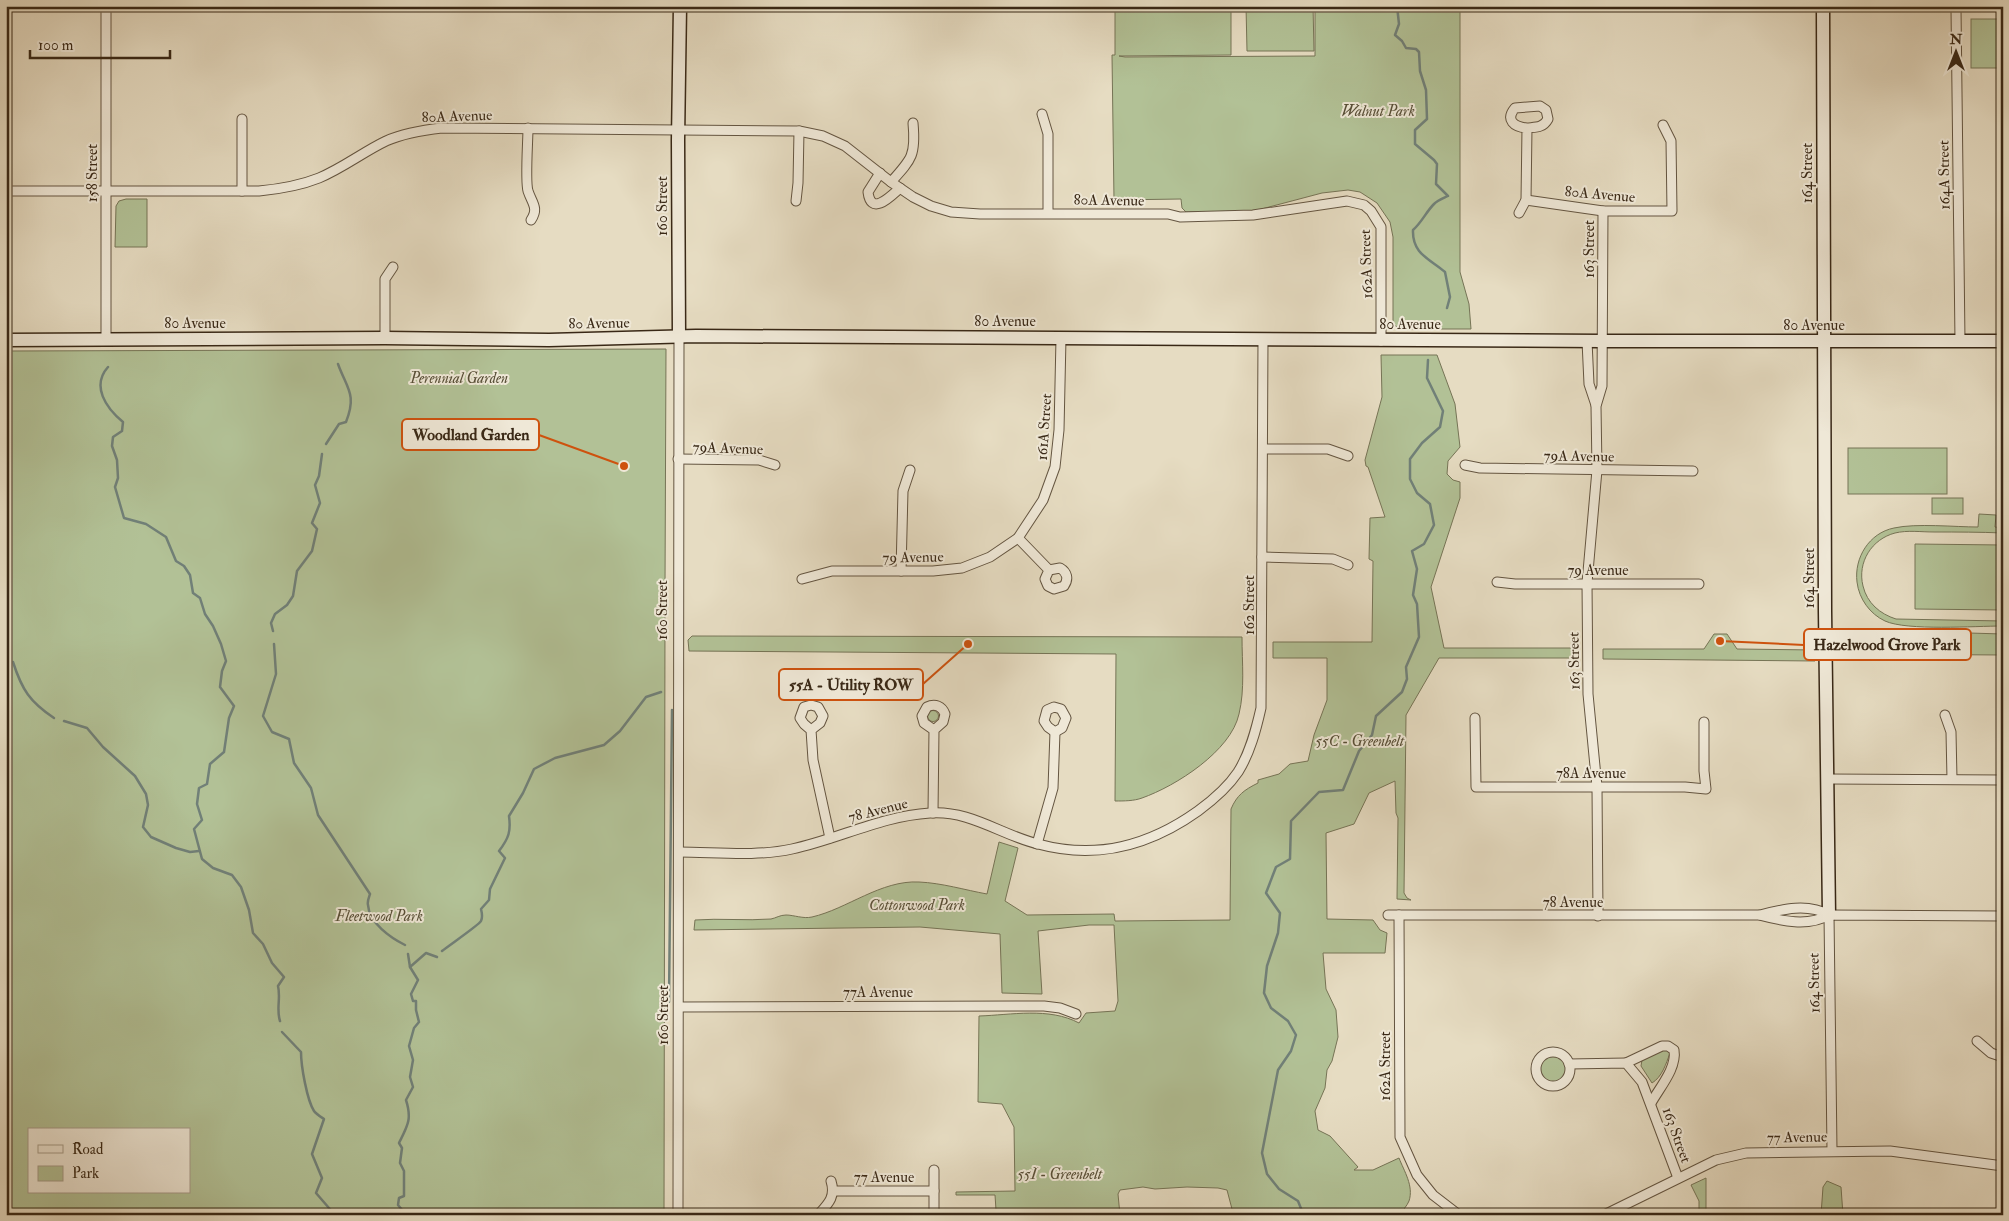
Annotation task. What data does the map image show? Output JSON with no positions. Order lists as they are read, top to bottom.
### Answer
{
  "streets": {
    "street": [
      "80A Avenue",
      "158 Street",
      "164 Street",
      "164A Street",
      "160 Street",
      "163 Street",
      "162A Street",
      "80 Avenue",
      "161A Street",
      "79A Avenue",
      "79 Avenue",
      "162 Street",
      "78A Avenue",
      "78 Avenue",
      "77A Avenue",
      "77 Avenue"
    ]
  },
  "crossings": [
    ["80A Avenue", "158 Street"],
    ["80A Avenue", "160 Street"],
    ["80A Avenue", "163 Street"],
    ["80A Avenue", "162A Street"],
    ["158 Street", "80 Avenue"],
    ["164 Street", "80 Avenue"],
    ["164 Street", "78 Avenue"],
    ["164 Street", "77 Avenue"],
    ["164A Street", "80 Avenue"],
    ["160 Street", "80 Avenue"],
    ["160 Street", "79A Avenue"],
    ["160 Street", "78 Avenue"],
    ["160 Street", "77A Avenue"],
    ["163 Street", "80 Avenue"],
    ["163 Street", "79A Avenue"],
    ["163 Street", "79 Avenue"],
    ["163 Street", "78A Avenue"],
    ["163 Street", "78 Avenue"],
    ["163 Street", "77 Avenue"],
    ["162A Street", "80 Avenue"],
    ["162A Street", "78 Avenue"],
    ["80 Avenue", "161A Street"],
    ["80 Avenue", "162 Street"],
    ["161A Street", "79 Avenue"],
    ["162 Street", "78 Avenue"]
  ],
  "parks": [
    "Walnut Park",
    "Perennial Garden",
    "55C - Greenbelt",
    "Cottonwood Park",
    "Fleetwood Park",
    "55I - Greenbelt"
  ],
  "places": ["Woodland Garden", "Hazelwood Grove Park", "55A - Utility ROW"],
  "legend": ["Road", "Park"],
  "scale_bar": "100 m",
  "north": "top"
}
